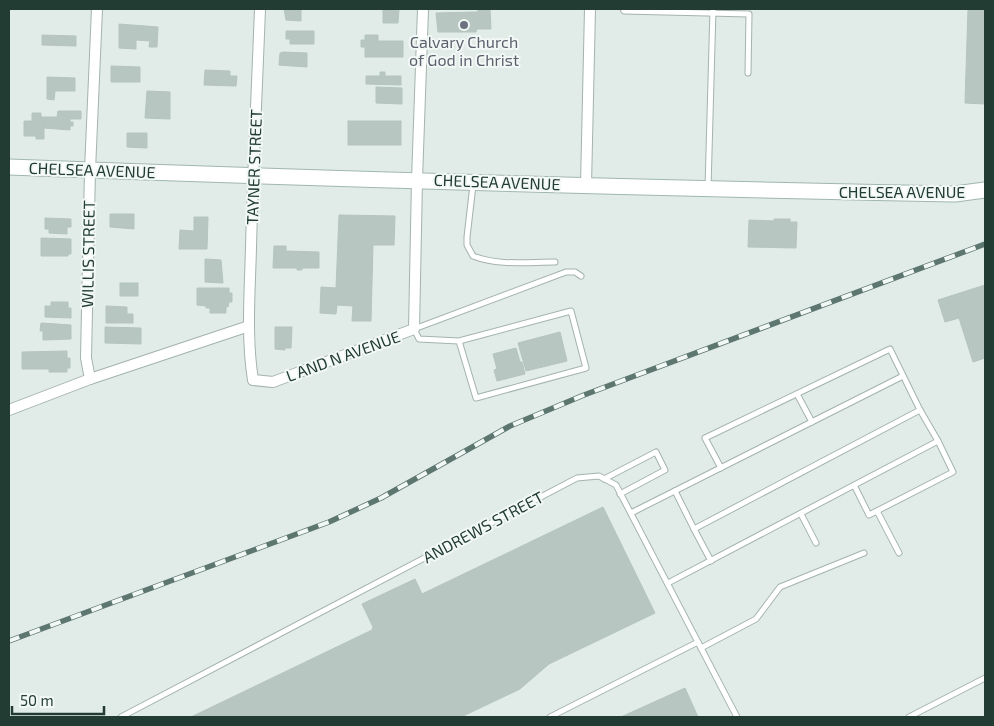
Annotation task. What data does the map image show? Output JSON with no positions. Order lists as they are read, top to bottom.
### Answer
{
  "streets": {
    "main road": ["CHELSEA AVENUE"],
    "street": ["TAYNER STREET", "WILLIS STREET", "L AND N AVENUE"],
    "lane": ["ANDREWS STREET"]
  },
  "crossings": [
    ["TAYNER STREET", "CHELSEA AVENUE"],
    ["TAYNER STREET", "L AND N AVENUE"],
    ["CHELSEA AVENUE", "WILLIS STREET"]
  ],
  "places": ["Calvary Church of God in Christ"],
  "scale_bar": "50 m"
}
